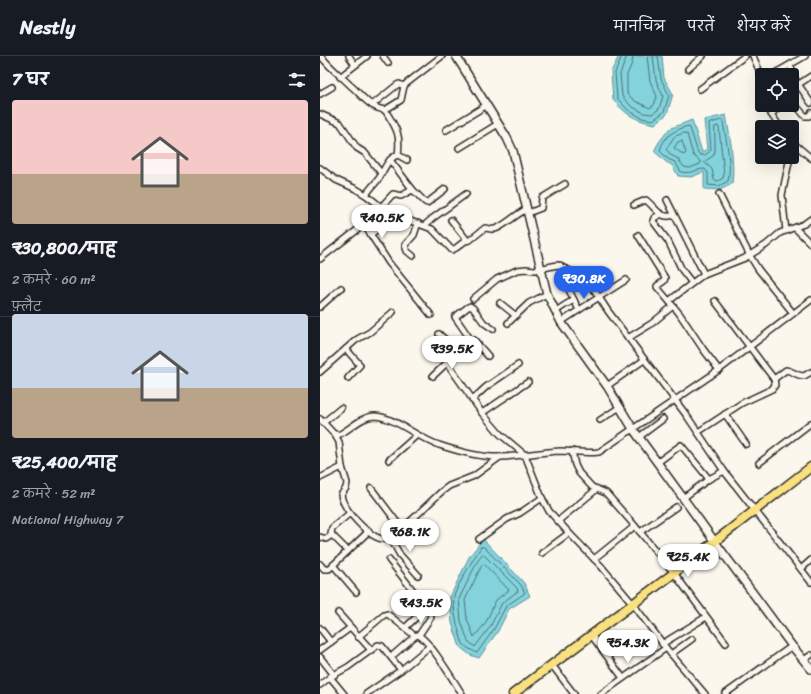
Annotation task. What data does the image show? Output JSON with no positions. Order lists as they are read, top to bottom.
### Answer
{
  "page": {
    "header": "Nestly",
    "nav": ["मानचित्र", "परतें", "शेयर करें"],
    "heading": "7 घर",
    "list": [
      {
        "name": "₹30,800/माह",
        "note": "2 कमरे · 60 m² · फ़्लैट"
      },
      {
        "name": "₹25,400/माह",
        "note": "2 कमरे · 52 m² · National Highway 7"
      }
    ],
    "price": [
      "₹40.5K",
      "₹30.8K",
      "₹39.5K",
      "₹68.1K",
      "₹25.4K",
      "₹43.5K",
      "₹54.3K"
    ]
  }
}
